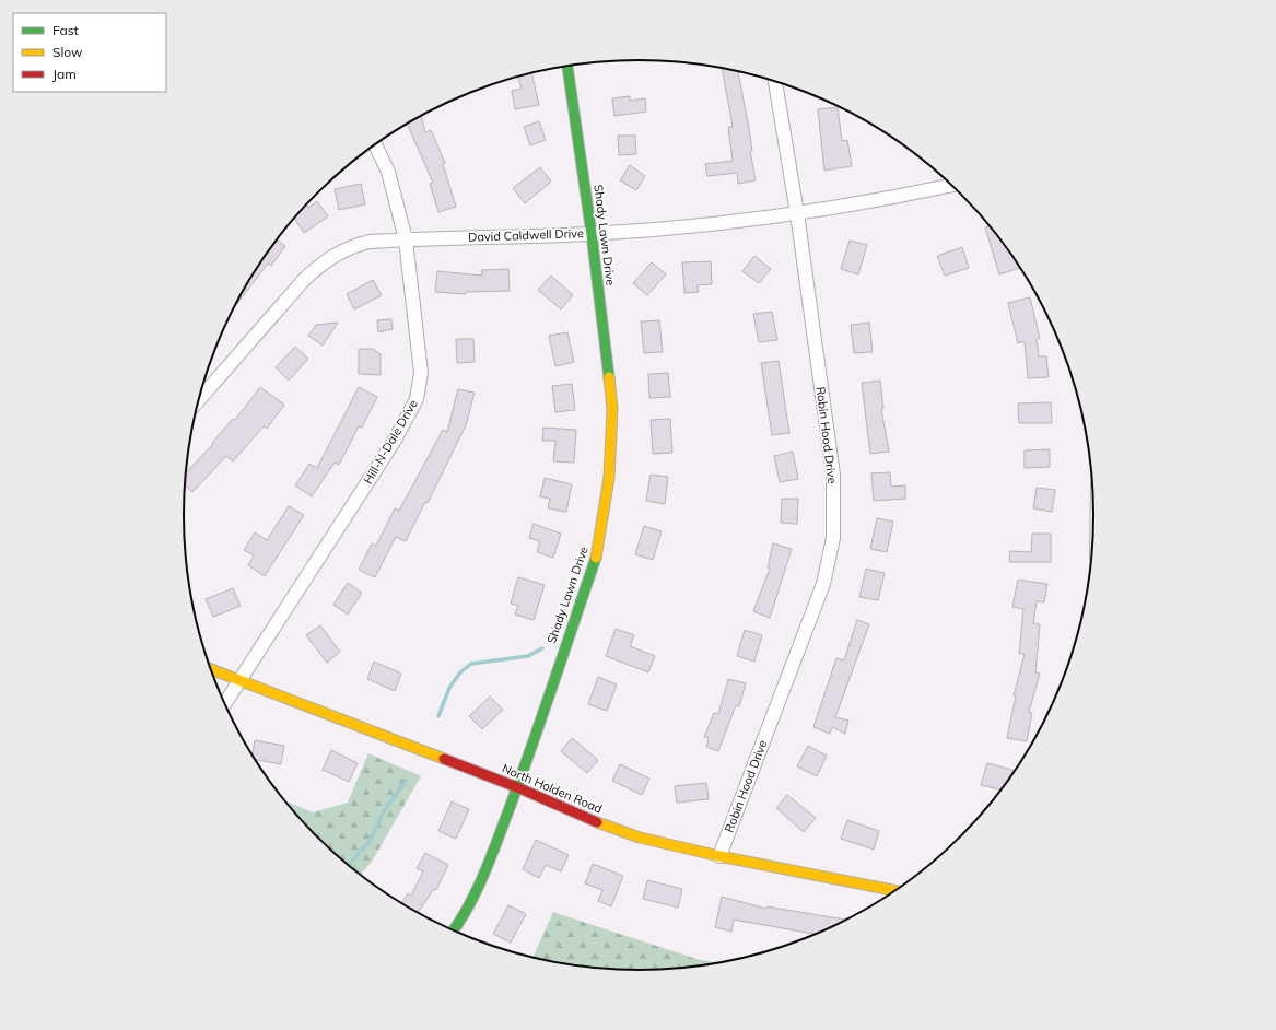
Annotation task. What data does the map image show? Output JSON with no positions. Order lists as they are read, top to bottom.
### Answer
{
  "streets": {
    "street": [
      "David Caldwell Drive",
      "Shady Lawn Drive",
      "Robin Hood Drive",
      "Hill-N-Dale Drive",
      "North Holden Road"
    ]
  },
  "crossings": [
    ["David Caldwell Drive", "Shady Lawn Drive"],
    ["David Caldwell Drive", "Robin Hood Drive"],
    ["David Caldwell Drive", "Hill-N-Dale Drive"],
    ["Shady Lawn Drive", "North Holden Road"],
    ["Robin Hood Drive", "North Holden Road"],
    ["Hill-N-Dale Drive", "North Holden Road"]
  ],
  "legend": ["Fast", "Slow", "Jam"]
}
